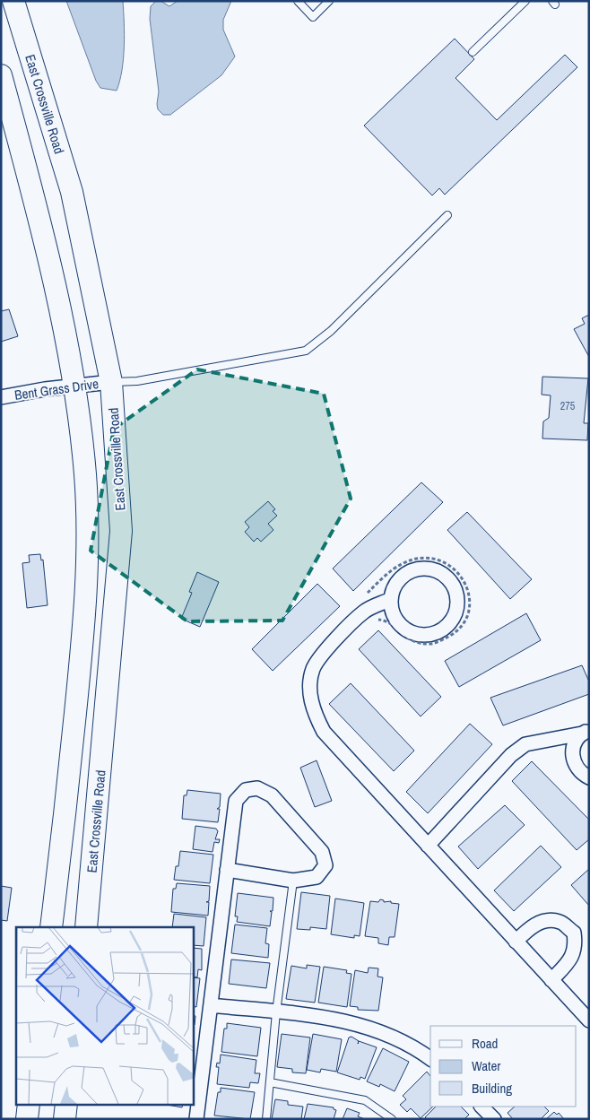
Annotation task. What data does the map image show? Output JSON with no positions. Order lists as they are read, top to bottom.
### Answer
{
  "streets": {
    "main road": ["East Crossville Road"],
    "street": ["Bent Grass Drive"]
  },
  "crossings": [
    ["East Crossville Road", "Bent Grass Drive"]
  ],
  "house_numbers": ["275"],
  "legend": ["Road", "Water", "Building"]
}
